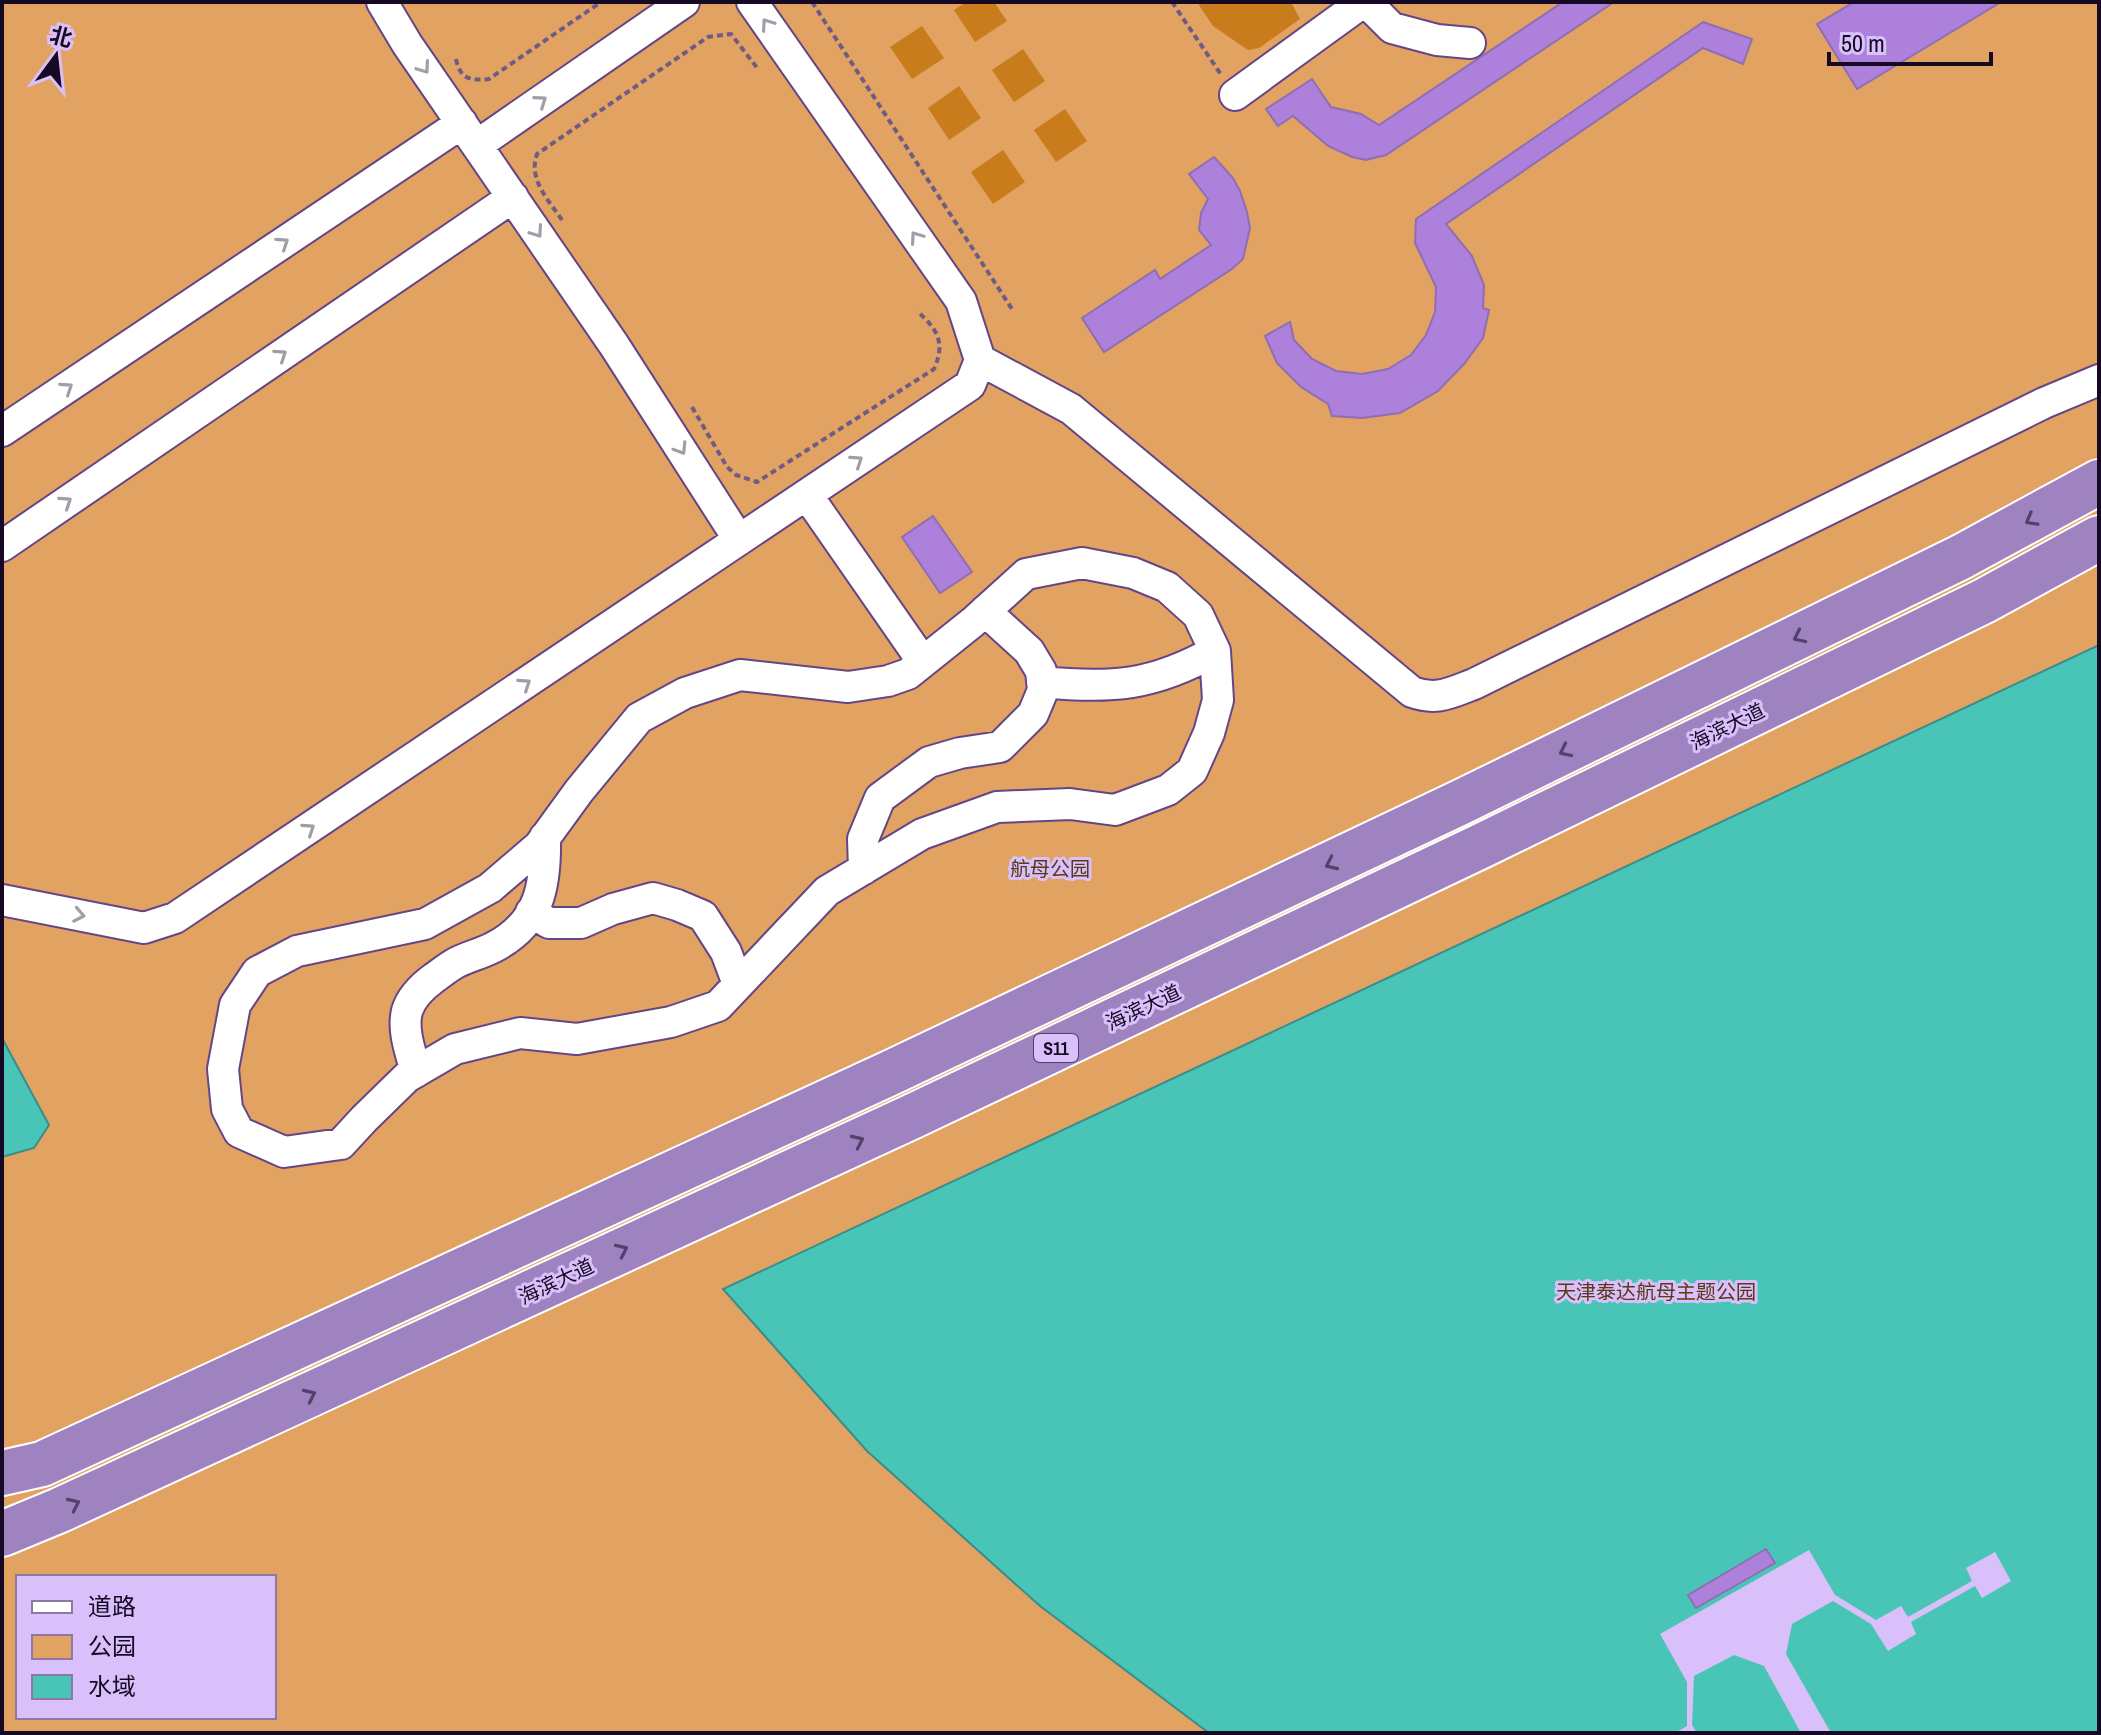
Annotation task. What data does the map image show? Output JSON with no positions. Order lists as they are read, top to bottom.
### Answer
{
  "streets": {
    "highway": ["海滨大道", "S11"]
  },
  "parks": ["航母公园", "天津泰达航母主题公园"],
  "legend": ["道路", "公园", "水域"],
  "scale_bar": "50 m",
  "north": "top"
}
